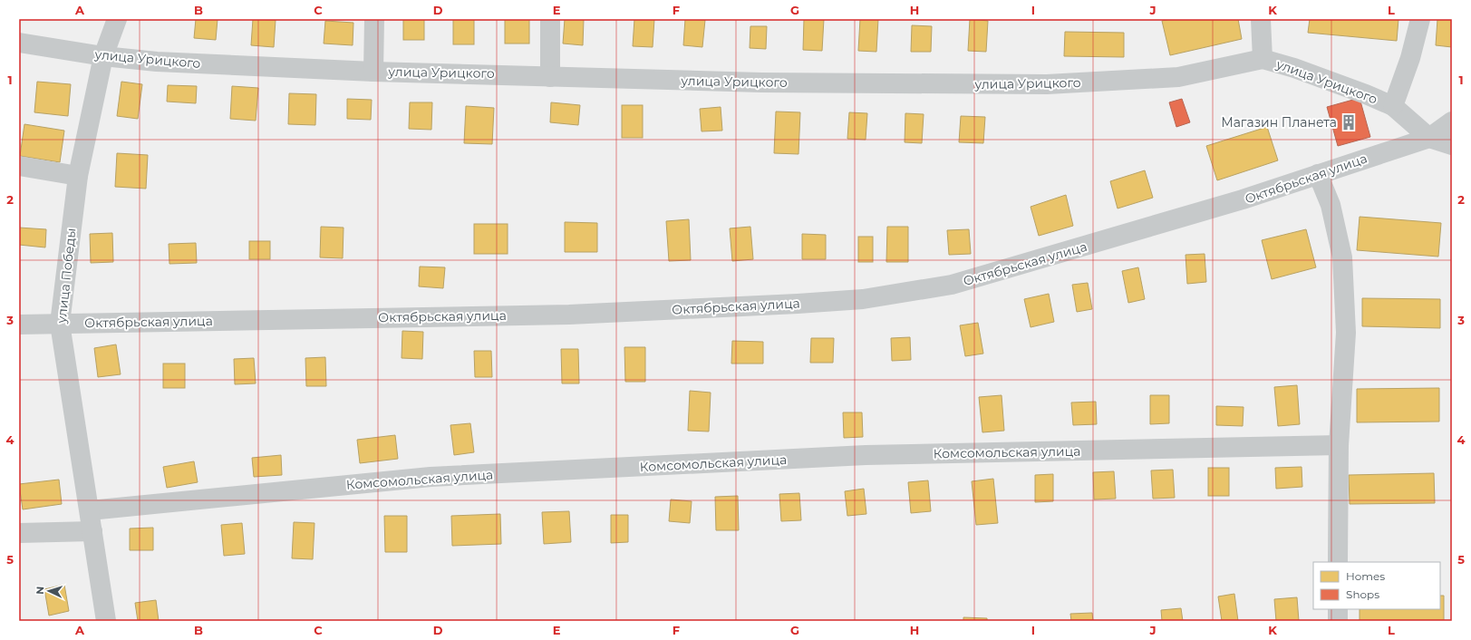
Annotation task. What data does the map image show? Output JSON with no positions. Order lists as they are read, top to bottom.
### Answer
{
  "streets": {
    "street": [
      "улица Урицкого",
      "Октябрьская улица",
      "улица Победы",
      "Комсомольская улица"
    ]
  },
  "crossings": [
    ["улица Урицкого", "Октябрьская улица"],
    ["улица Урицкого", "улица Победы"],
    ["Октябрьская улица", "улица Победы"],
    ["улица Победы", "Комсомольская улица"]
  ],
  "places": {
    "building": ["Магазин Планета"]
  },
  "legend": ["Homes", "Shops"],
  "north": "left",
  "grid": {
    "columns": [
      "A",
      "B",
      "C",
      "D",
      "E",
      "F",
      "G",
      "H",
      "I",
      "J",
      "K",
      "L"
    ],
    "rows": [
      "1",
      "2",
      "3",
      "4",
      "5"
    ]
  }
}
